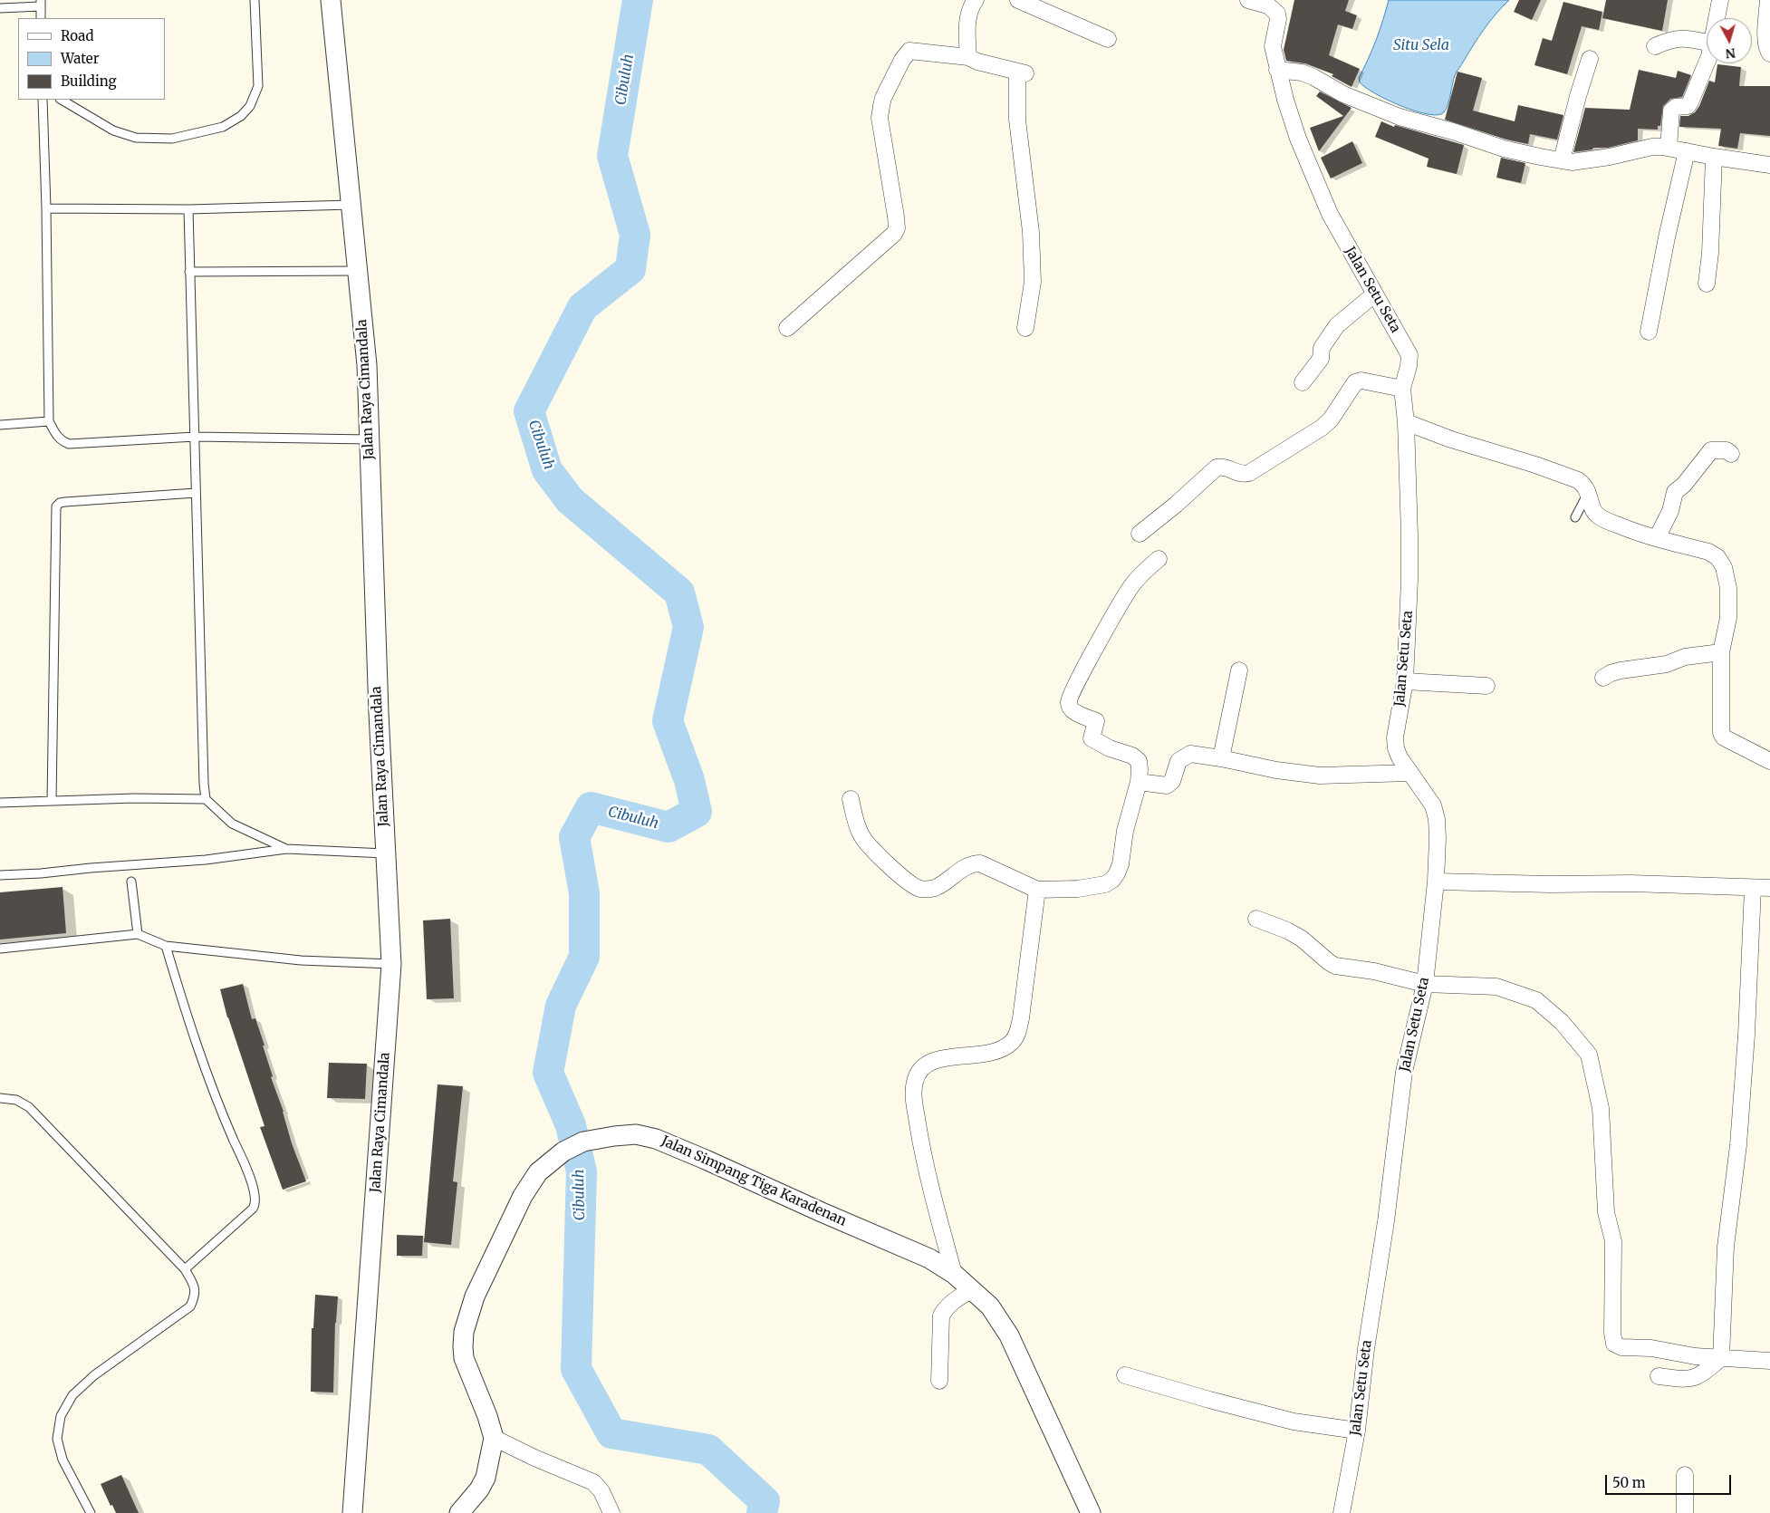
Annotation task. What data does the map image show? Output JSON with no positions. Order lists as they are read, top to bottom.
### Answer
{
  "streets": {
    "street": ["Jalan Setu Seta", "Jalan Raya Cimandala", "Jalan Simpang Tiga Karadenan"]
  },
  "water": ["Situ Sela", "Cibuluh"],
  "legend": ["Road", "Water", "Building"],
  "scale_bar": "50 m",
  "north": "bottom"
}
